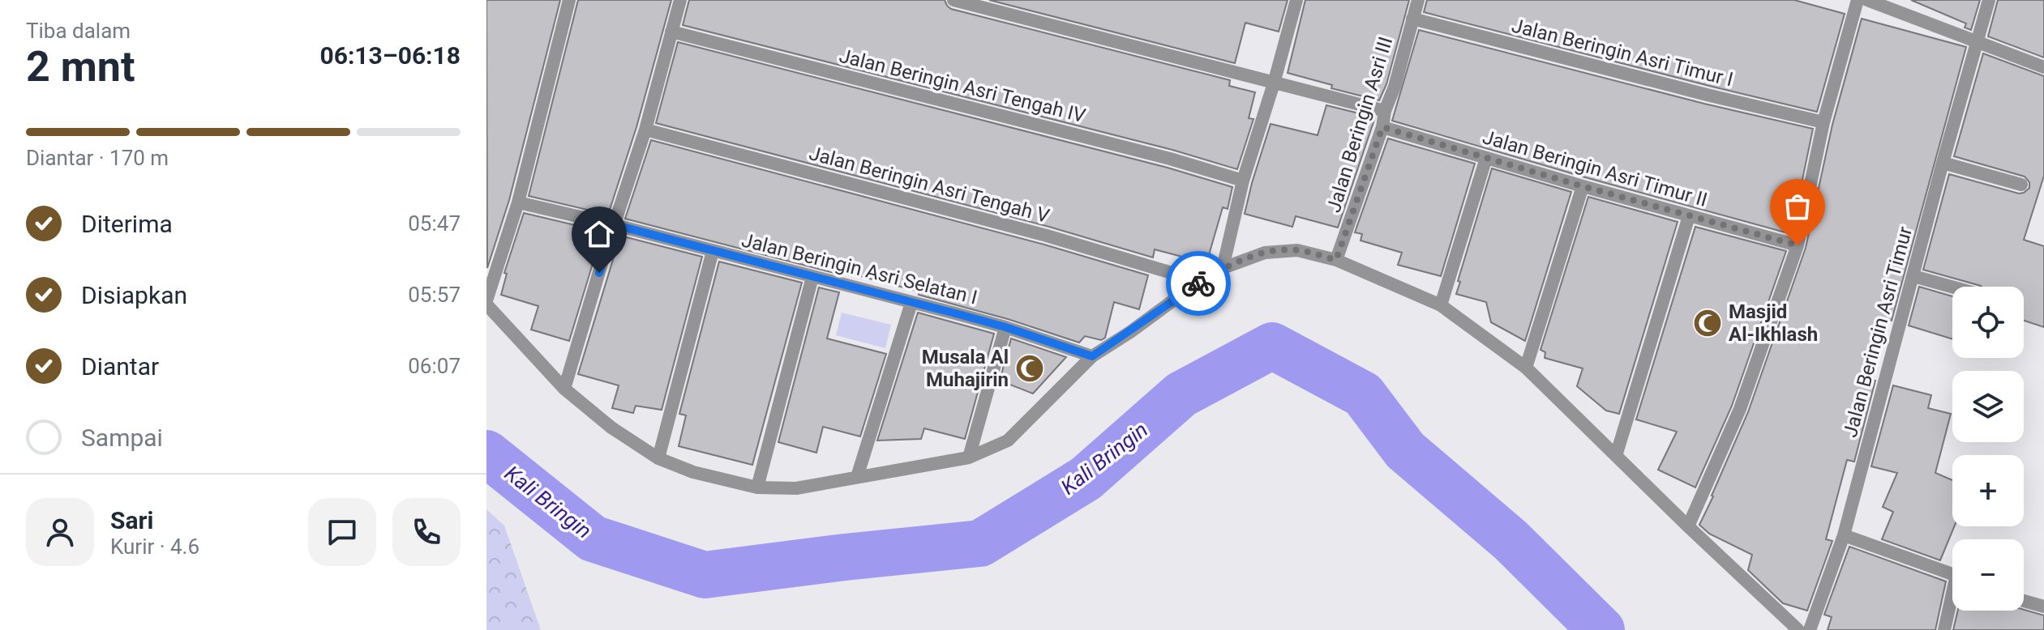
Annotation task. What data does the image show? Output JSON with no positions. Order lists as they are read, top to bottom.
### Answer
{
  "streets": {
    "street": [
      "Jalan Beringin Asri Timur I",
      "Jalan Beringin Asri Tengah IV",
      "Jalan Beringin Asri III",
      "Jalan Beringin Asri Timur II",
      "Jalan Beringin Asri Tengah V",
      "Jalan Beringin Asri Selatan I",
      "Jalan Beringin Asri Timur"
    ]
  },
  "crossings": [
    ["Jalan Beringin Asri Timur I", "Jalan Beringin Asri III"],
    ["Jalan Beringin Asri III", "Jalan Beringin Asri Timur II"]
  ],
  "water": ["Kali Bringin"],
  "places": {
    "mosque": ["Masjid Al-Ikhlash", "Musala Al Muhajirin"]
  },
  "page": {
    "heading": ["2 mnt", "Tiba dalam", "06:13–06:18"],
    "panel": ["Sari", "Kurir · 4.6"],
    "bar": "Diantar · 170 m",
    "list": [
      ["Diterima", "05:47"],
      ["Disiapkan", "05:57"],
      ["Diantar", "06:07"],
      "Sampai"
    ],
    "map_buttons": ["+", "−"]
  }
}
